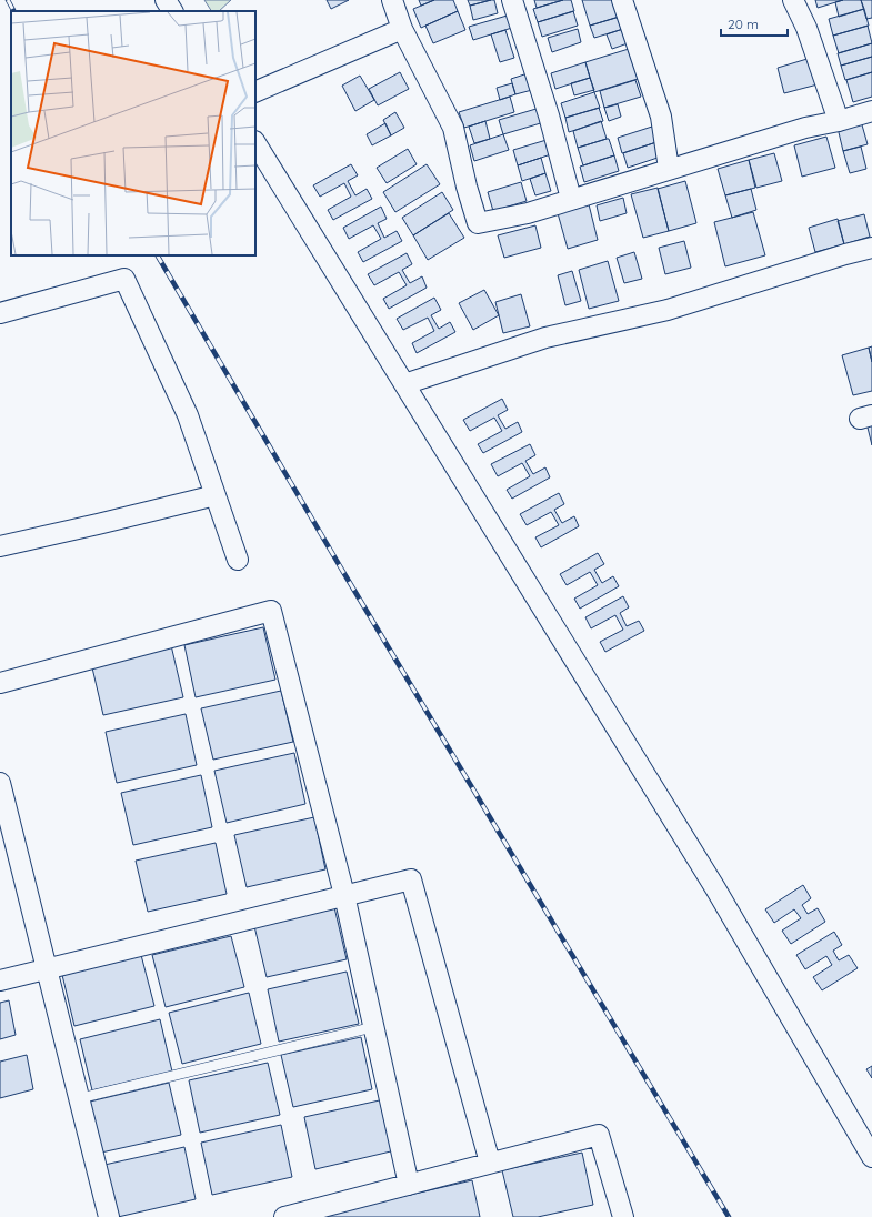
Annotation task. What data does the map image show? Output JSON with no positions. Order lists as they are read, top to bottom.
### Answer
{
  "scale_bar": "20 m"
}
